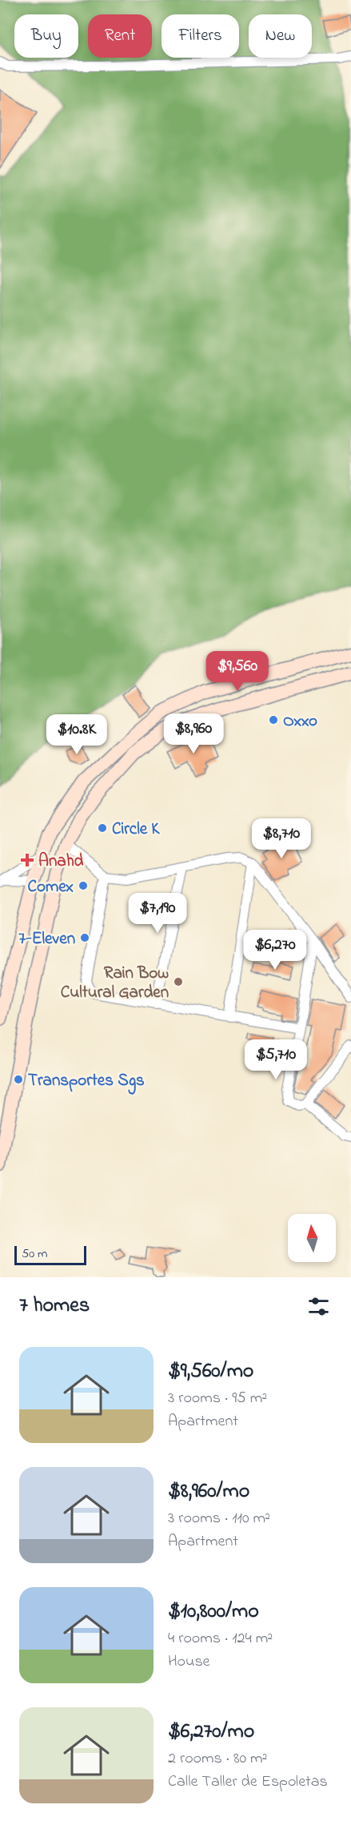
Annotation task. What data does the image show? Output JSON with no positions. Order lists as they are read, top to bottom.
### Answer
{
  "places": {
    "other": [
      "Oxxo",
      "Circle K",
      "Comex",
      "7-Eleven",
      "Rain Bow Cultural Garden",
      "Transportes Sgs"
    ],
    "health": ["Anahd"]
  },
  "scale_bar": "50 m",
  "north": "top",
  "page": {
    "chip": [
      "Buy",
      "Rent",
      "Filters",
      "New"
    ],
    "price": [
      "$9,560",
      "$8,960",
      "$10.8K",
      "$8,710",
      "$7,190",
      "$6,270",
      "$5,710"
    ],
    "scale": "50 m",
    "heading": "7 homes",
    "list": [
      {
        "name": "$9,560/mo",
        "note": "3 rooms · 95 m² · Apartment"
      },
      {
        "name": "$8,960/mo",
        "note": "3 rooms · 110 m² · Apartment"
      },
      {
        "name": "$10,800/mo",
        "note": "4 rooms · 124 m² · House"
      },
      {
        "name": "$6,270/mo",
        "note": "2 rooms · 80 m² · Calle Taller de Espoletas"
      }
    ]
  }
}
